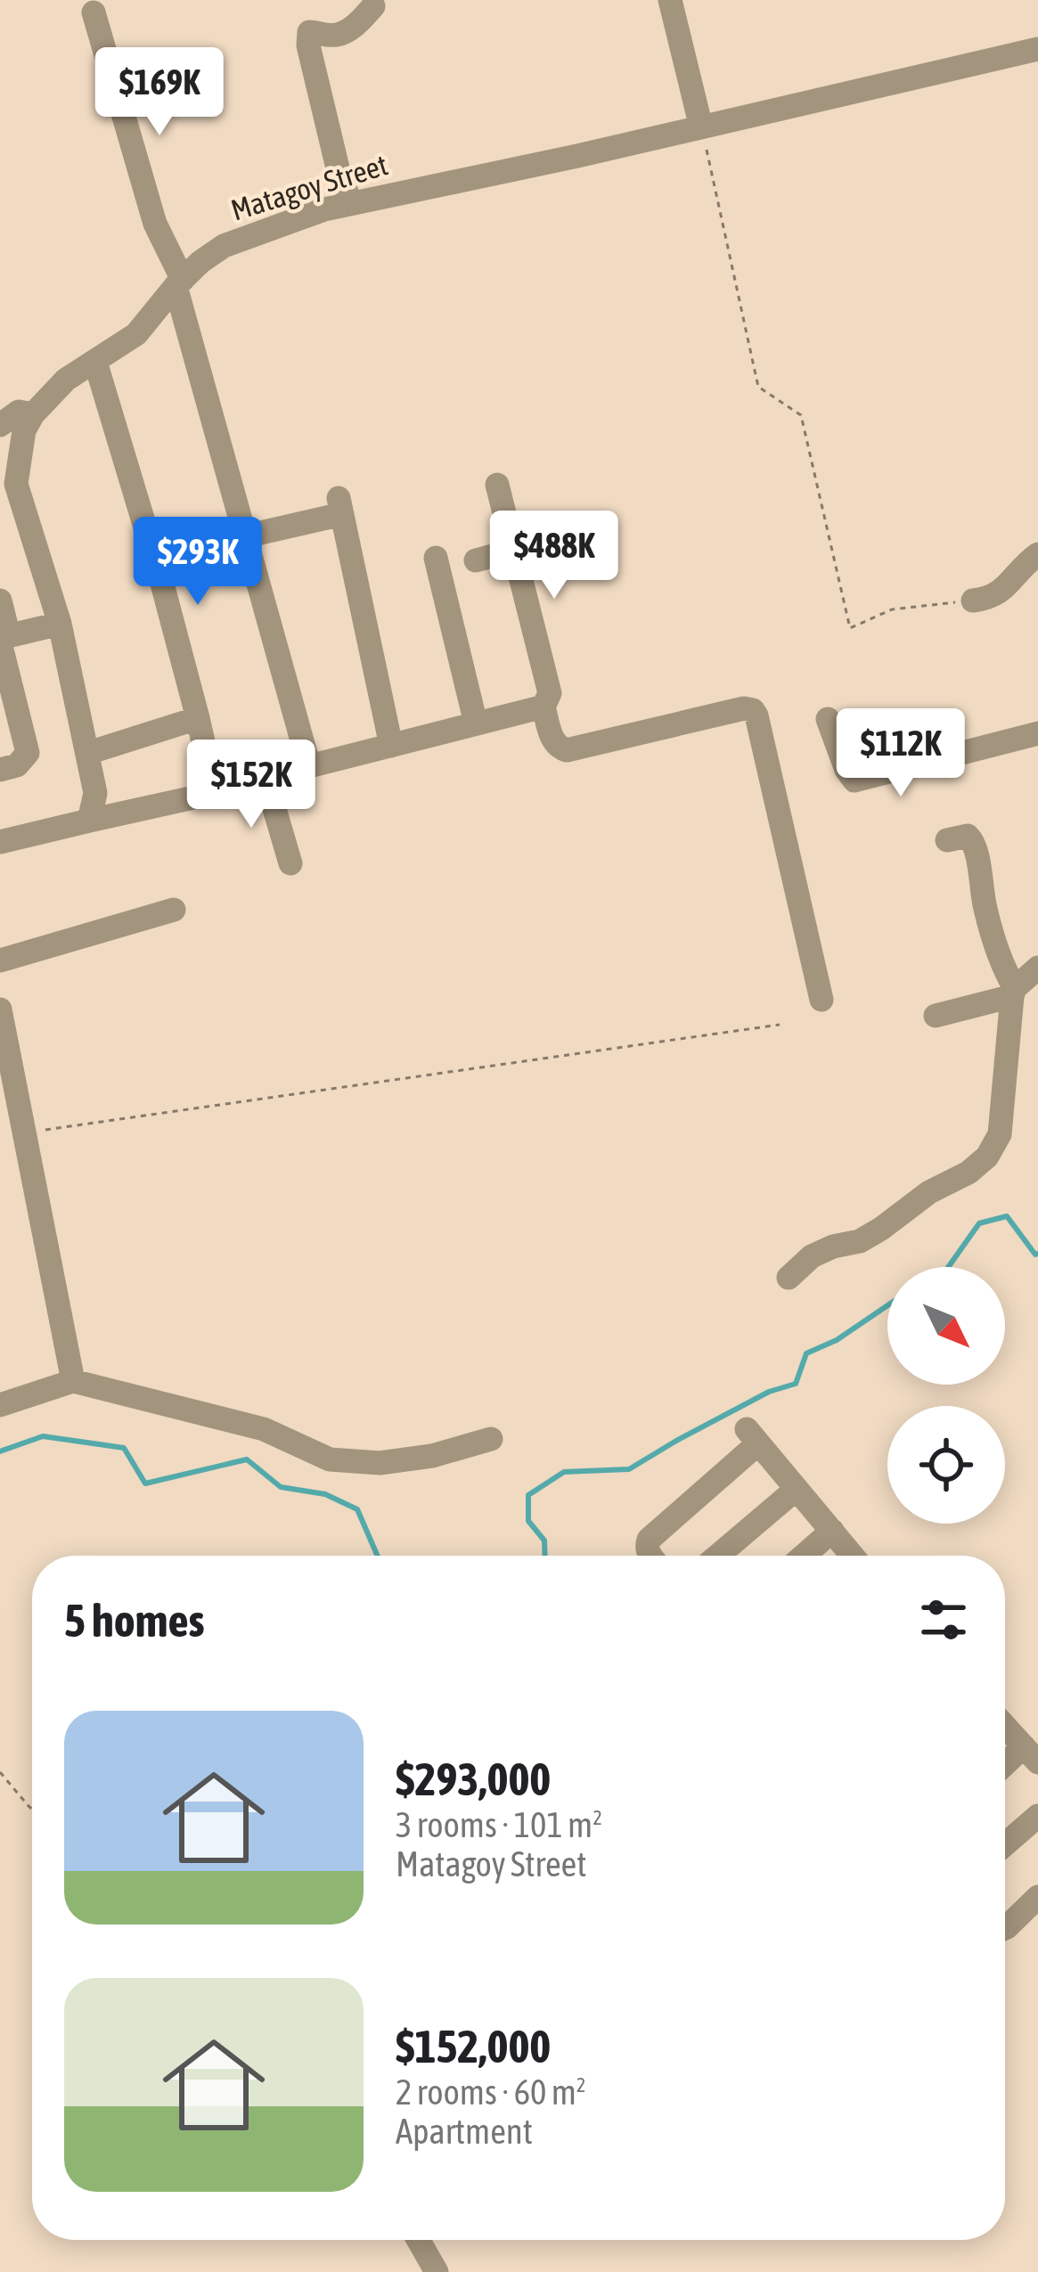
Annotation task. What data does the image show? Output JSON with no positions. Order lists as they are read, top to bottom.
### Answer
{
  "streets": {
    "street": ["Matagoy Street"]
  },
  "north": "bottom right",
  "page": {
    "price": [
      "$169K",
      "$488K",
      "$293K",
      "$112K",
      "$152K"
    ],
    "heading": "5 homes",
    "list": [
      {
        "name": "$293,000",
        "note": "3 rooms · 101 m² · Matagoy Street"
      },
      {
        "name": "$152,000",
        "note": "2 rooms · 60 m² · Apartment"
      }
    ]
  }
}
